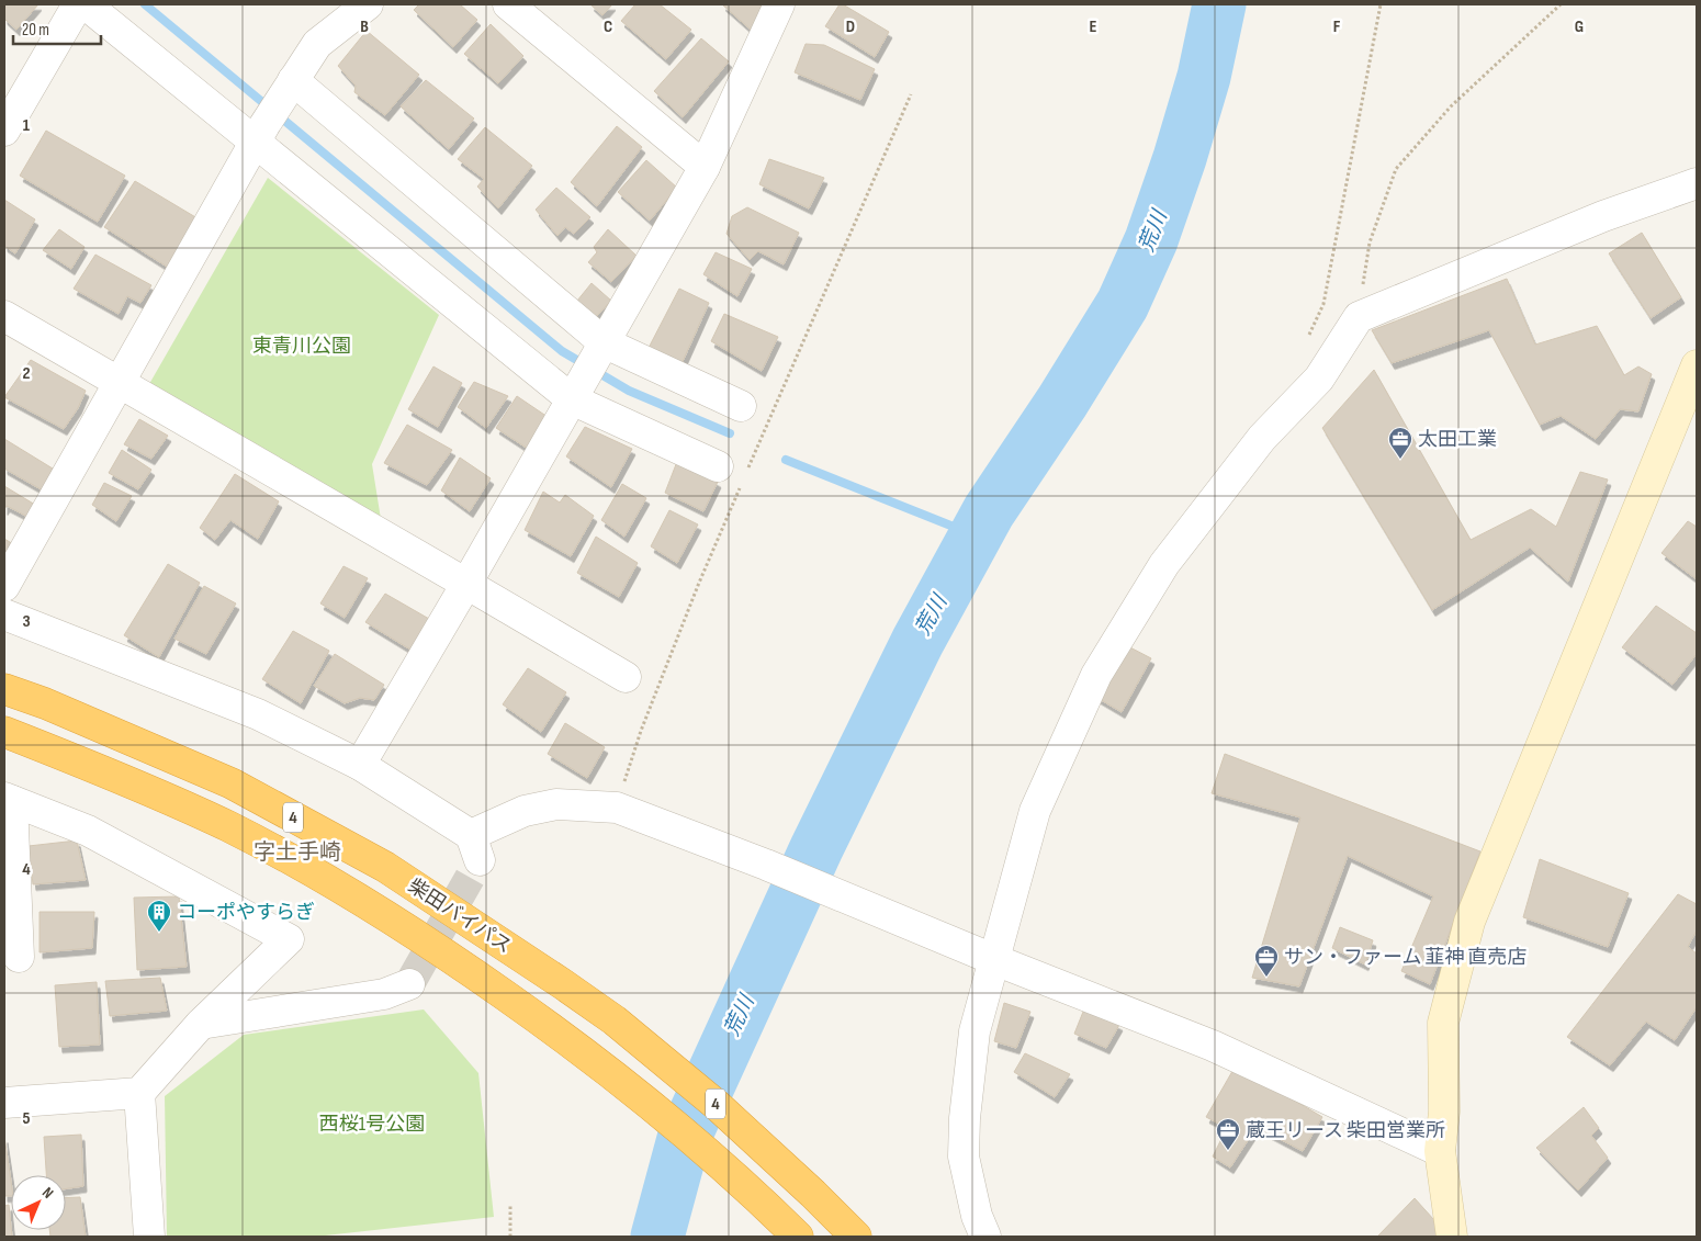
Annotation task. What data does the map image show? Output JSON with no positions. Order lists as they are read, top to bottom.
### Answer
{
  "streets": {
    "highway": ["4", "柴田バイパス"]
  },
  "districts": ["字土手崎"],
  "water": ["荒川"],
  "parks": ["東青川公園", "西桜1号公園"],
  "places": {
    "office": ["太田工業", "サン・ファーム 韮神 直売店", "蔵王リース 柴田営業所"],
    "building": ["コーポやすらぎ"]
  },
  "scale_bar": "20 m",
  "north": "top right",
  "grid": {
    "columns": [
      "B",
      "C",
      "D",
      "E",
      "F",
      "G"
    ],
    "rows": [
      "1",
      "2",
      "3",
      "4",
      "5"
    ]
  }
}
